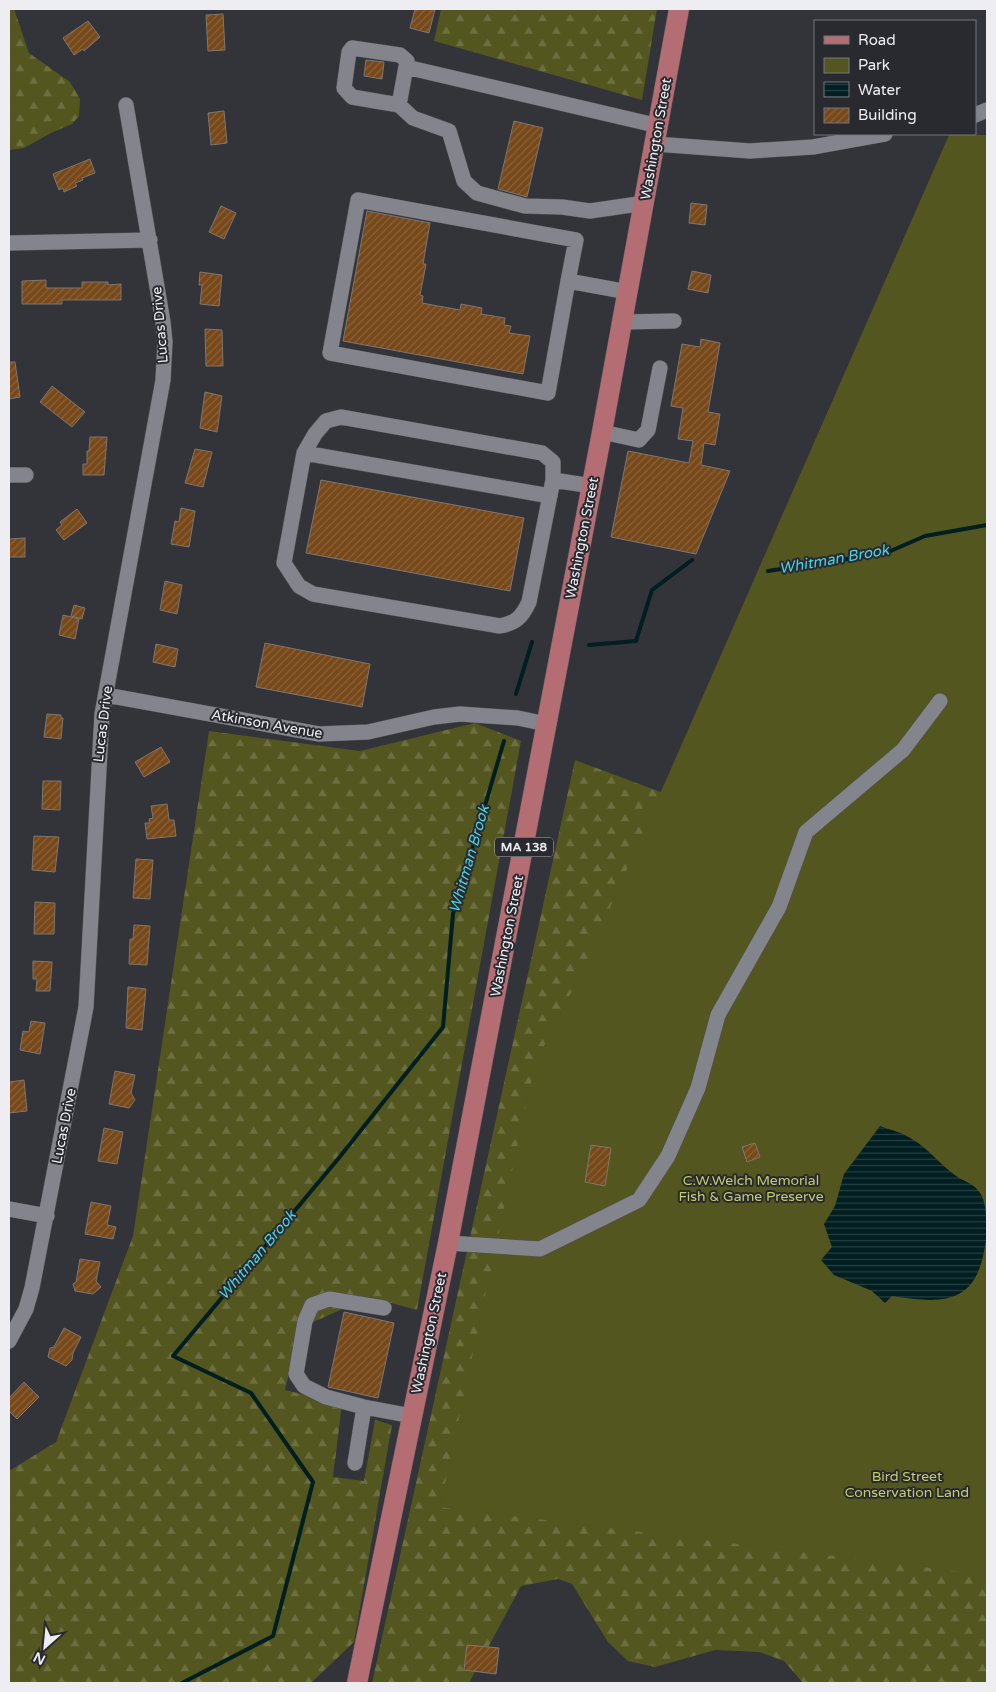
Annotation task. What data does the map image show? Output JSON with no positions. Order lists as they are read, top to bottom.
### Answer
{
  "streets": {
    "main road": ["Washington Street", "MA 138"],
    "street": ["Lucas Drive", "Atkinson Avenue"]
  },
  "crossings": [
    ["Washington Street", "Atkinson Avenue"],
    ["Lucas Drive", "Atkinson Avenue"]
  ],
  "water": ["Whitman Brook"],
  "parks": ["C.W.Welch Memorial Fish & Game Preserve", "Bird Street Conservation Land"],
  "legend": [
    "Road",
    "Park",
    "Water",
    "Building"
  ],
  "north": "bottom left"
}
